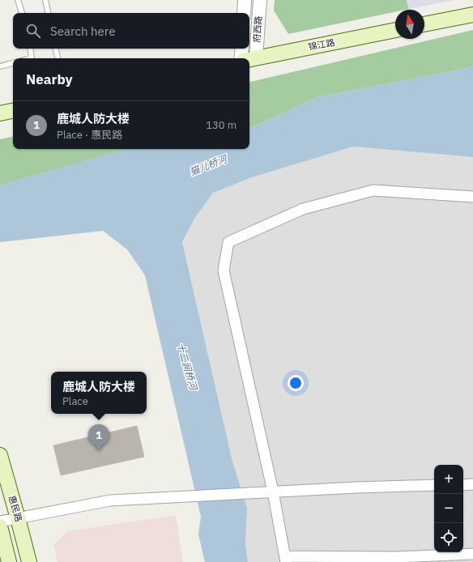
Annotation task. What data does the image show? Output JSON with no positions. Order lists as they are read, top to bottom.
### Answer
{
  "streets": {
    "main road": ["锦江路", "惠民路"],
    "street": ["府西路"]
  },
  "water": ["猫儿桥河", "十二涧桥河"],
  "north": "top",
  "page": {
    "search": "Search here",
    "heading": "Nearby",
    "list": [
      {
        "mark": "1",
        "name": "鹿城人防大楼",
        "note": "Place · 惠民路",
        "value": "130 m"
      }
    ],
    "popup": ["鹿城人防大楼", "Place"],
    "pins": "1",
    "map_buttons": ["+", "−"]
  }
}
